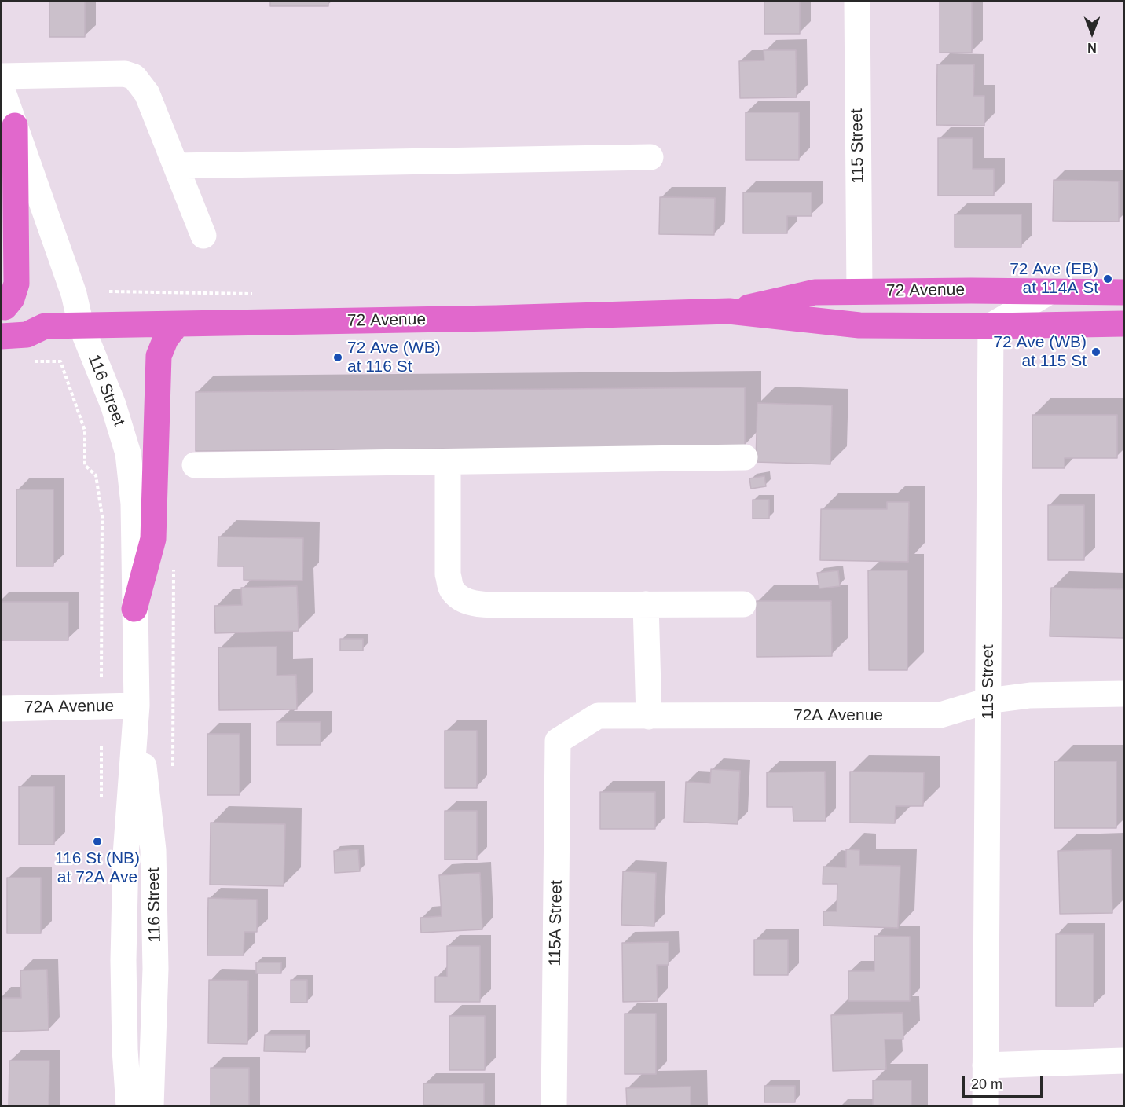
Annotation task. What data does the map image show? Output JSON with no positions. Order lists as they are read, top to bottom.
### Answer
{
  "streets": {
    "main road": ["72 Avenue"],
    "street": [
      "115 Street",
      "116 Street",
      "72A Avenue",
      "115A Street"
    ]
  },
  "crossings": [
    ["115 Street", "72 Avenue"],
    ["115 Street", "72A Avenue"],
    ["72 Avenue", "116 Street"],
    ["116 Street", "72A Avenue"],
    ["72A Avenue", "115A Street"]
  ],
  "places": [
    "72 Ave (EB) at 114A St",
    "72 Ave (WB) at 115 St",
    "72 Ave (WB) at 116 St",
    "116 St (NB) at 72A Ave"
  ],
  "scale_bar": "20 m",
  "north": "bottom"
}
